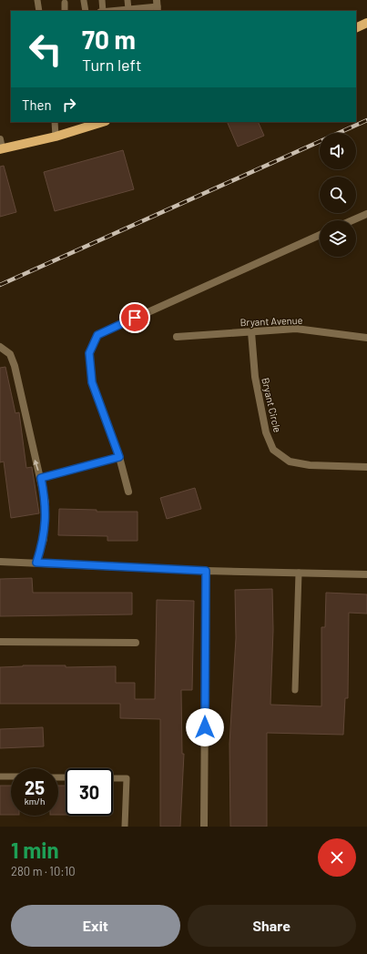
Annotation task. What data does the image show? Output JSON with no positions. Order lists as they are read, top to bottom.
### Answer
{
  "streets": {
    "street": ["Bryant Avenue", "Bryant Circle"]
  },
  "crossings": [
    ["Bryant Avenue", "Bryant Circle"]
  ],
  "page": {
    "turn": ["70 m", "Turn left"],
    "then": "Then",
    "speed": "25 km/h",
    "limit": "30",
    "heading": ["1 min", "280 m · 10:10"],
    "buttons": ["Exit", "Share"]
  }
}
